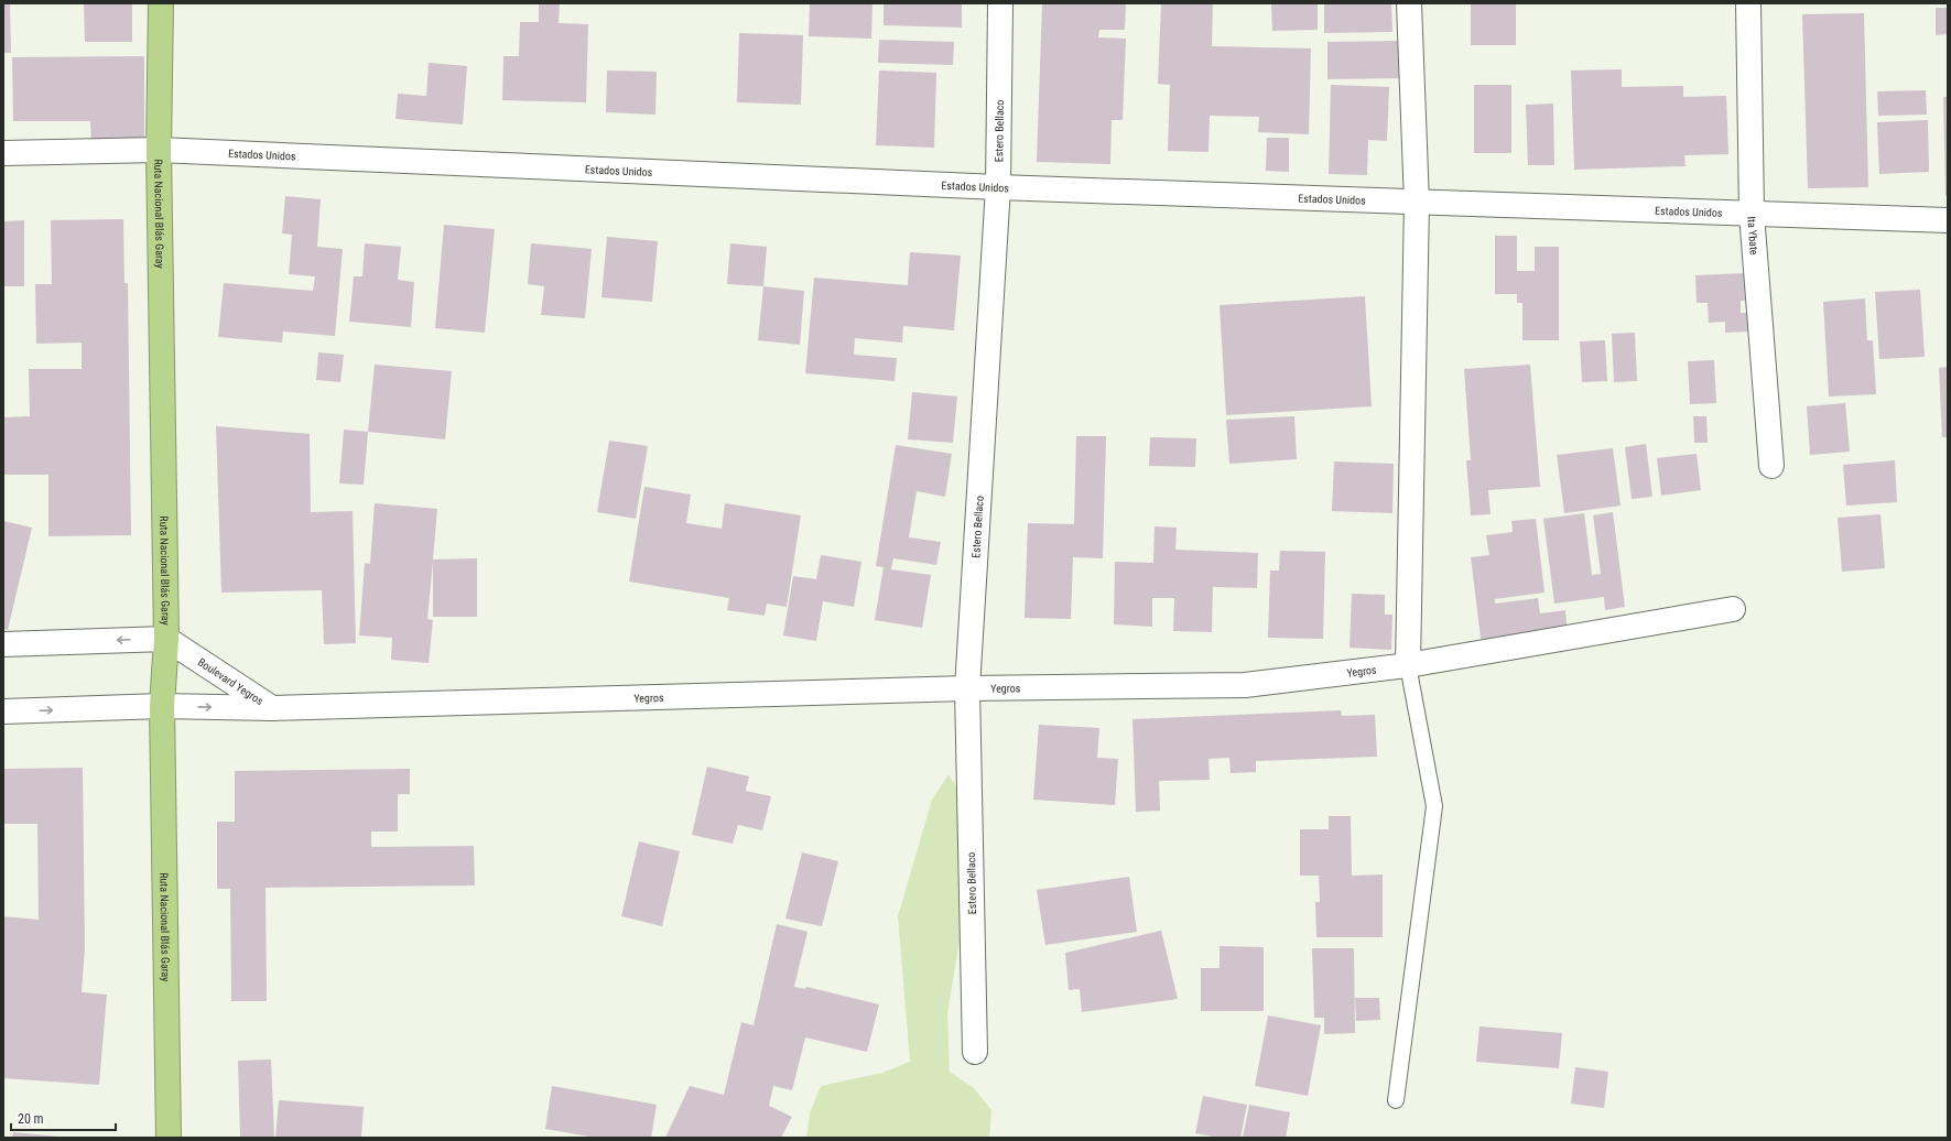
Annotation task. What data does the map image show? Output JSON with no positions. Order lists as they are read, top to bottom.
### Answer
{
  "streets": {
    "highway": ["Ruta Nacional Blás Garay"],
    "street": [
      "Estero Bellaco",
      "Estados Unidos",
      "Ita Ybate",
      "Yegros",
      "Boulevard Yegros"
    ]
  },
  "crossings": [
    ["Estero Bellaco", "Estados Unidos"],
    ["Estero Bellaco", "Yegros"],
    ["Estados Unidos", "Ruta Nacional Blás Garay"],
    ["Estados Unidos", "Ita Ybate"],
    ["Ruta Nacional Blás Garay", "Boulevard Yegros"],
    ["Yegros", "Boulevard Yegros"]
  ],
  "scale_bar": "20 m"
}
